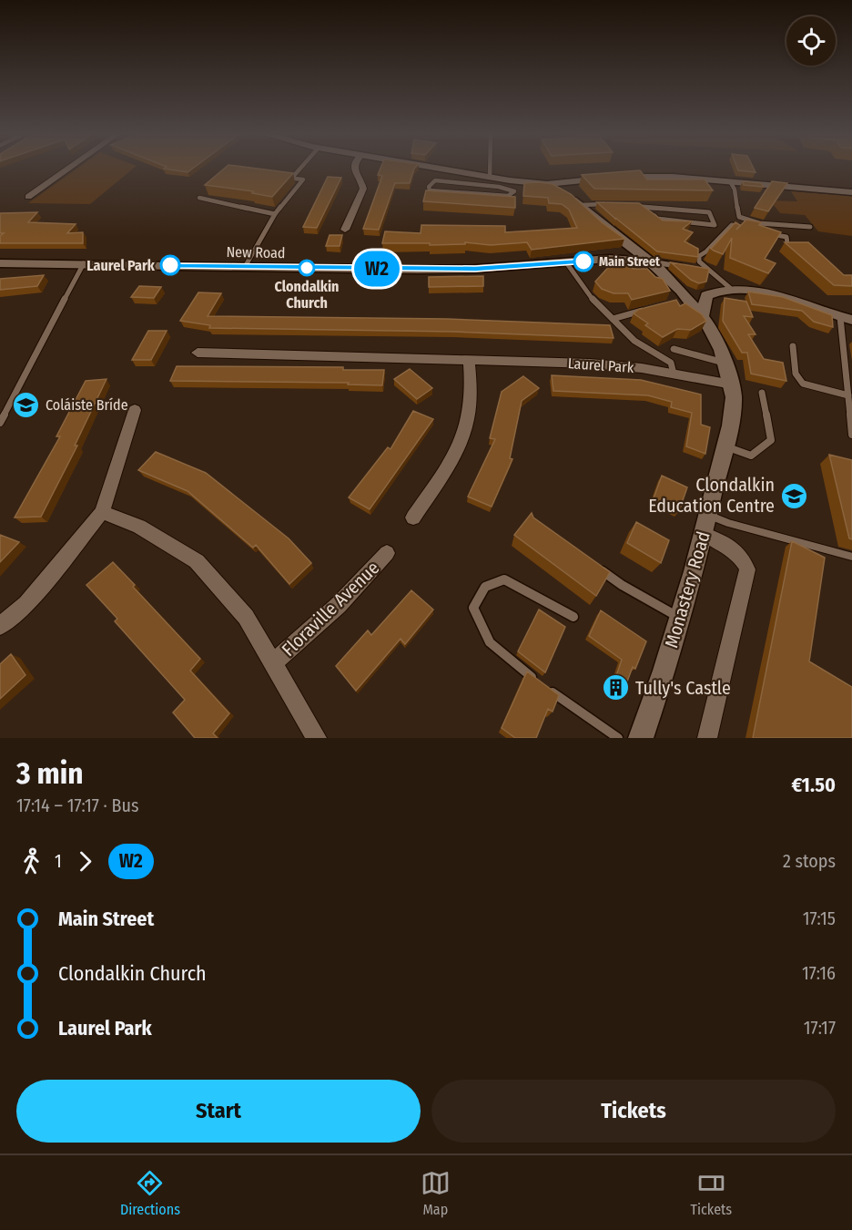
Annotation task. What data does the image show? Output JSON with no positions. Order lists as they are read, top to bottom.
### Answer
{
  "streets": {
    "street": [
      "New Road",
      "Laurel Park",
      "Monastery Road",
      "Floraville Avenue"
    ]
  },
  "crossings": [
    ["New Road", "Monastery Road"],
    ["Laurel Park", "Monastery Road"]
  ],
  "places": {
    "other": ["Main Street", "Laurel Park", "Clondalkin Church"],
    "school or university": ["Coláiste Bríde", "Clondalkin Education Centre"],
    "building": ["Tully's Castle"]
  },
  "lines": ["bus line W2"],
  "page": {
    "on_map": "W2",
    "heading": ["3 min", "17:14 – 17:17 · Bus", "€1.50"],
    "legs": ["1", "W2", "2 stops"],
    "list": [
      {
        "name": "Main Street",
        "value": "17:15"
      },
      {
        "name": "Clondalkin Church",
        "value": "17:16"
      },
      {
        "name": "Laurel Park",
        "value": "17:17"
      }
    ],
    "buttons": ["Start", "Tickets"],
    "tabs": ["Directions", "Map", "Tickets"]
  }
}
